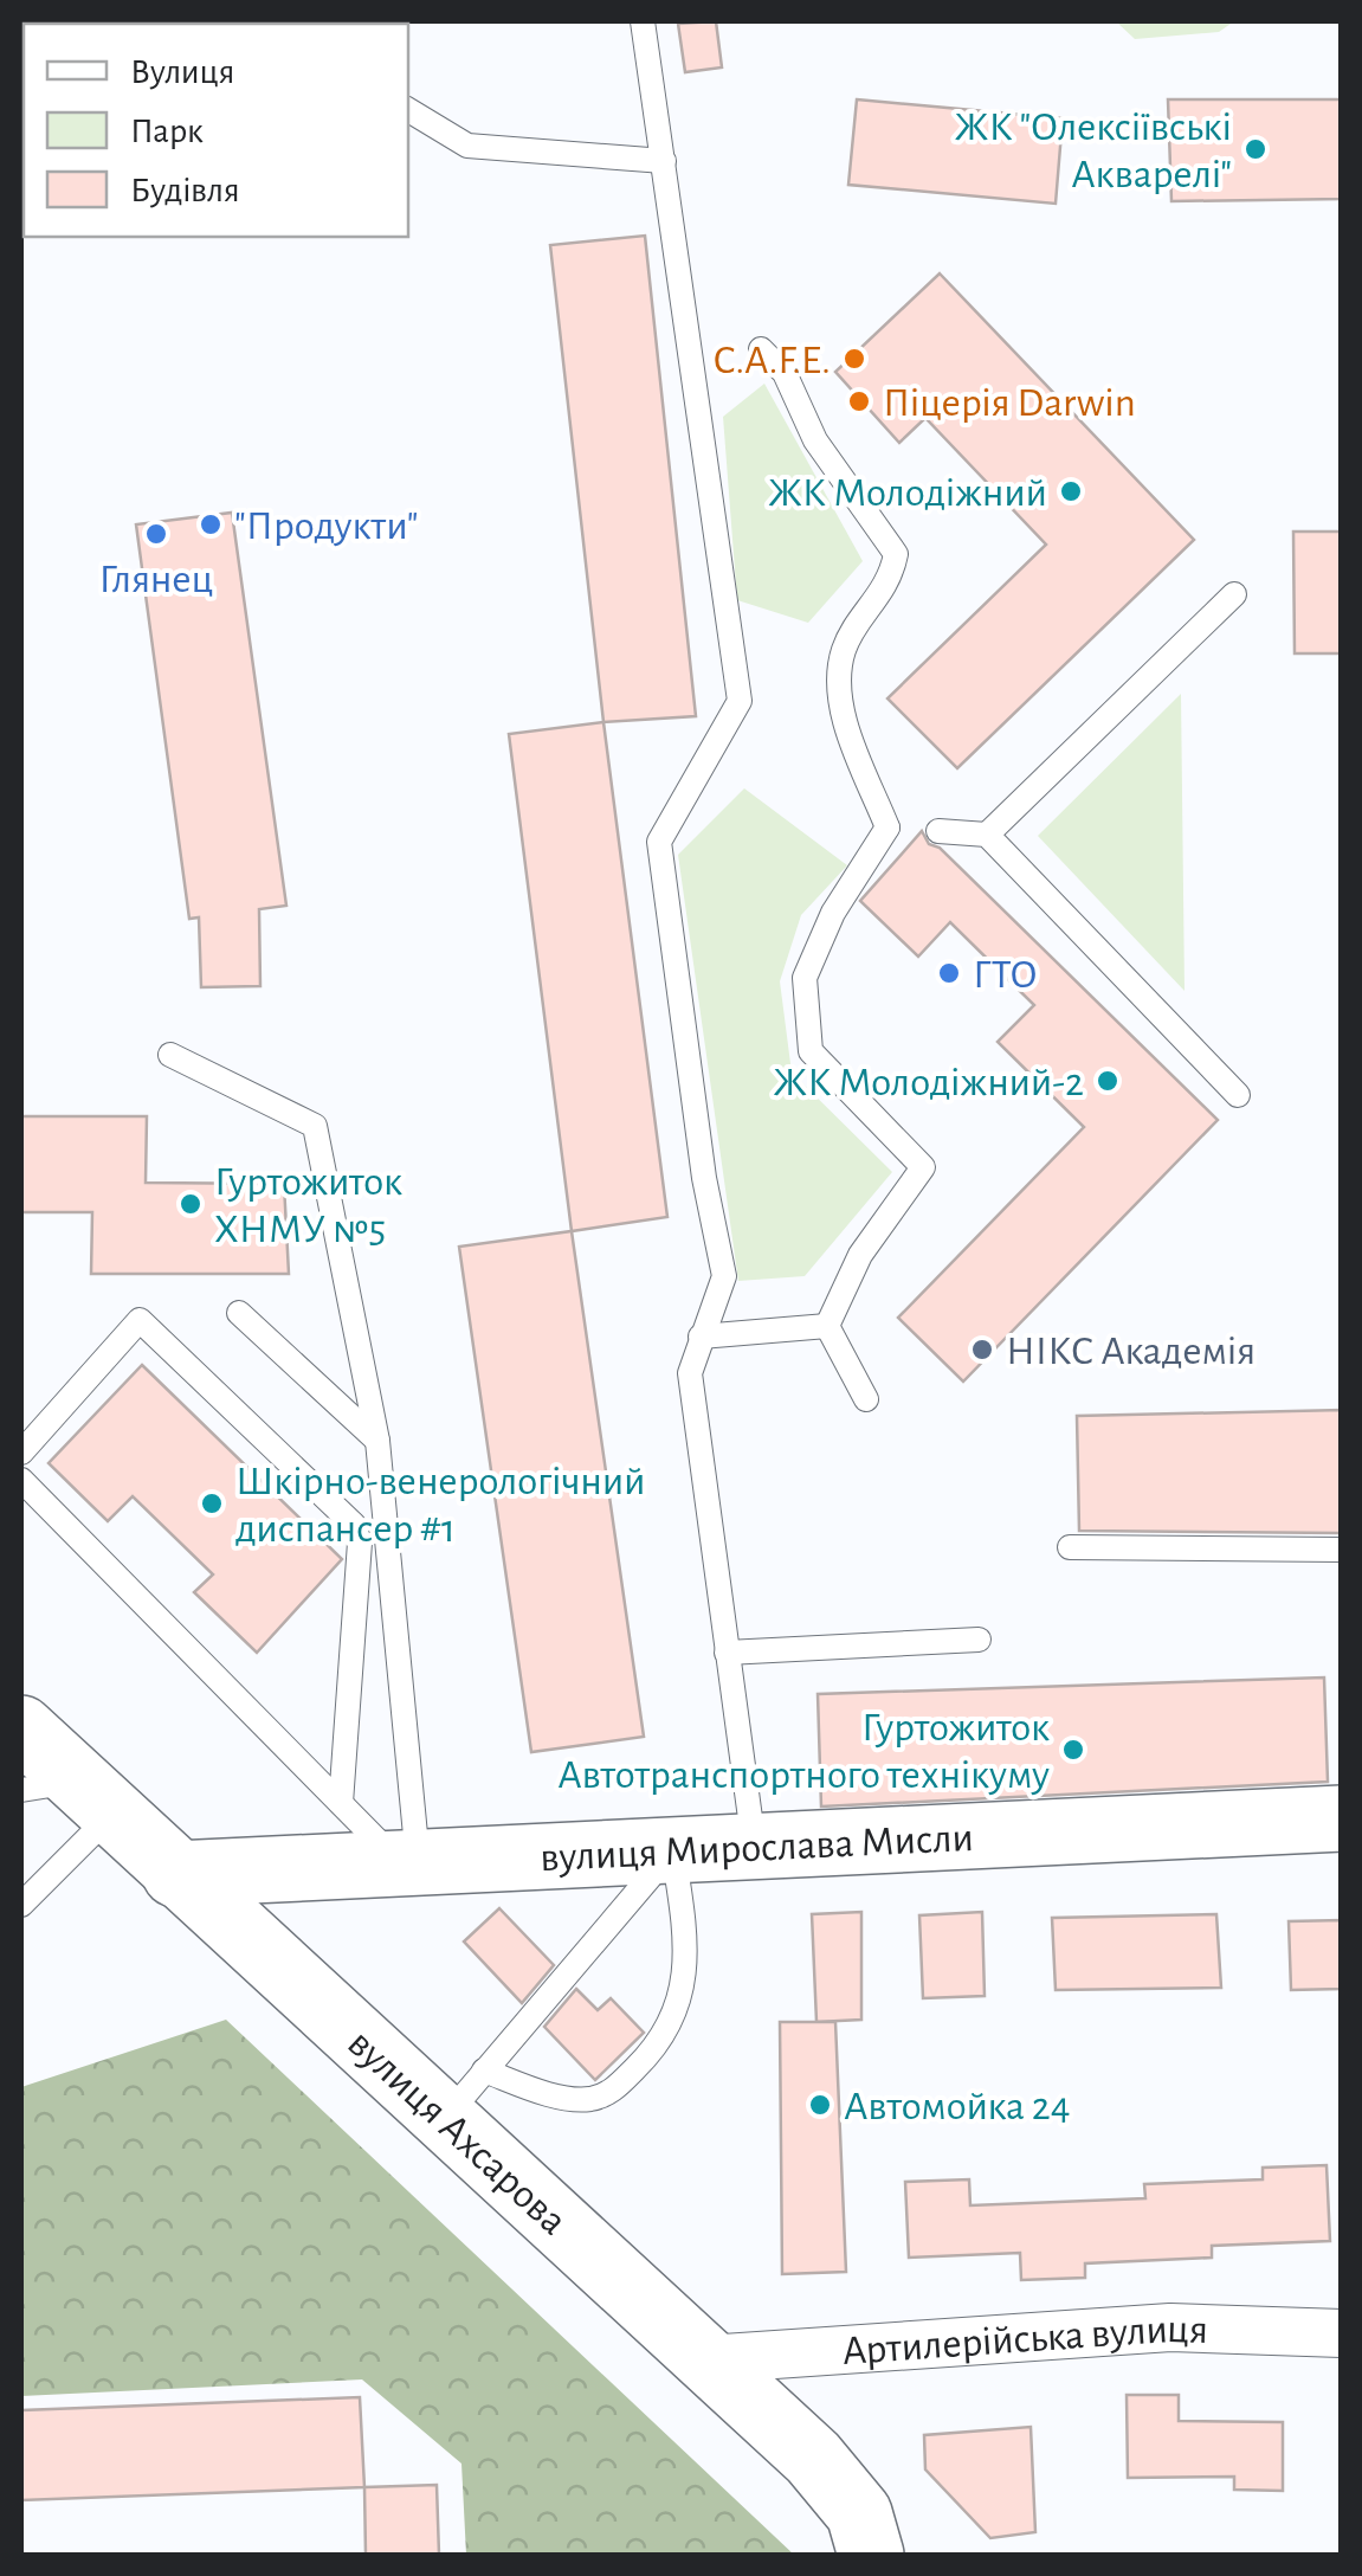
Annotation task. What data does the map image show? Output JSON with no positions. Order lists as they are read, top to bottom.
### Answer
{
  "streets": {
    "street": ["вулиця Мирослава Мисли", "вулиця Ахсарова", "Артилерійська вулиця"]
  },
  "crossings": [
    ["вулиця Мирослава Мисли", "вулиця Ахсарова"],
    ["вулиця Ахсарова", "Артилерійська вулиця"]
  ],
  "places": [
    "ЖК \"Олексіївські Акварелі\"",
    "C.A.F.E.",
    "Піцерія Darwin",
    "ЖК Молодіжний",
    "\"Продукти\"",
    "Глянец",
    "ГТО",
    "ЖК Молодіжний-2",
    "Гуртожиток ХНМУ №5",
    "НІКС Академія",
    "Шкірно-венерологічний диспансер #1",
    "Гуртожиток Автотранспортного технікуму",
    "Автомойка 24"
  ],
  "legend": ["Вулиця", "Парк", "Будівля"]
}
